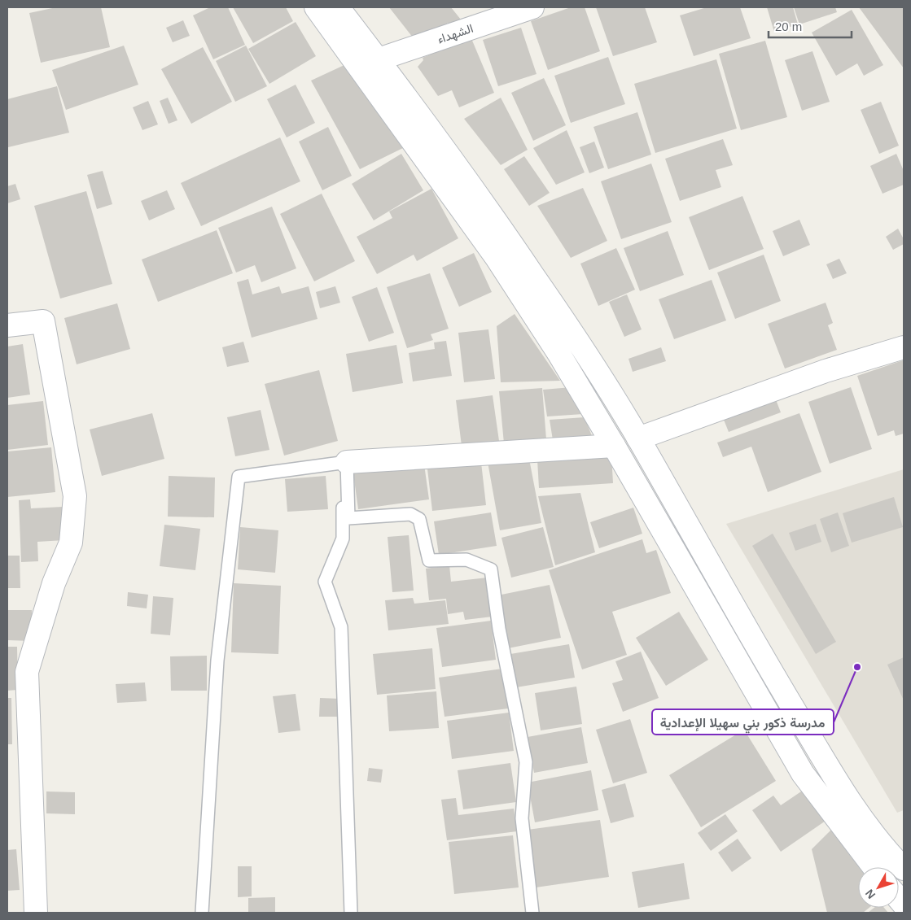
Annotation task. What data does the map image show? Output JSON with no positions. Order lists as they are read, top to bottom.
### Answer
{
  "streets": {
    "main road": ["الشهداء"]
  },
  "places": ["مدرسة ذكور بني سهيلا الإعدادية"],
  "scale_bar": "20 m",
  "north": "bottom left"
}
